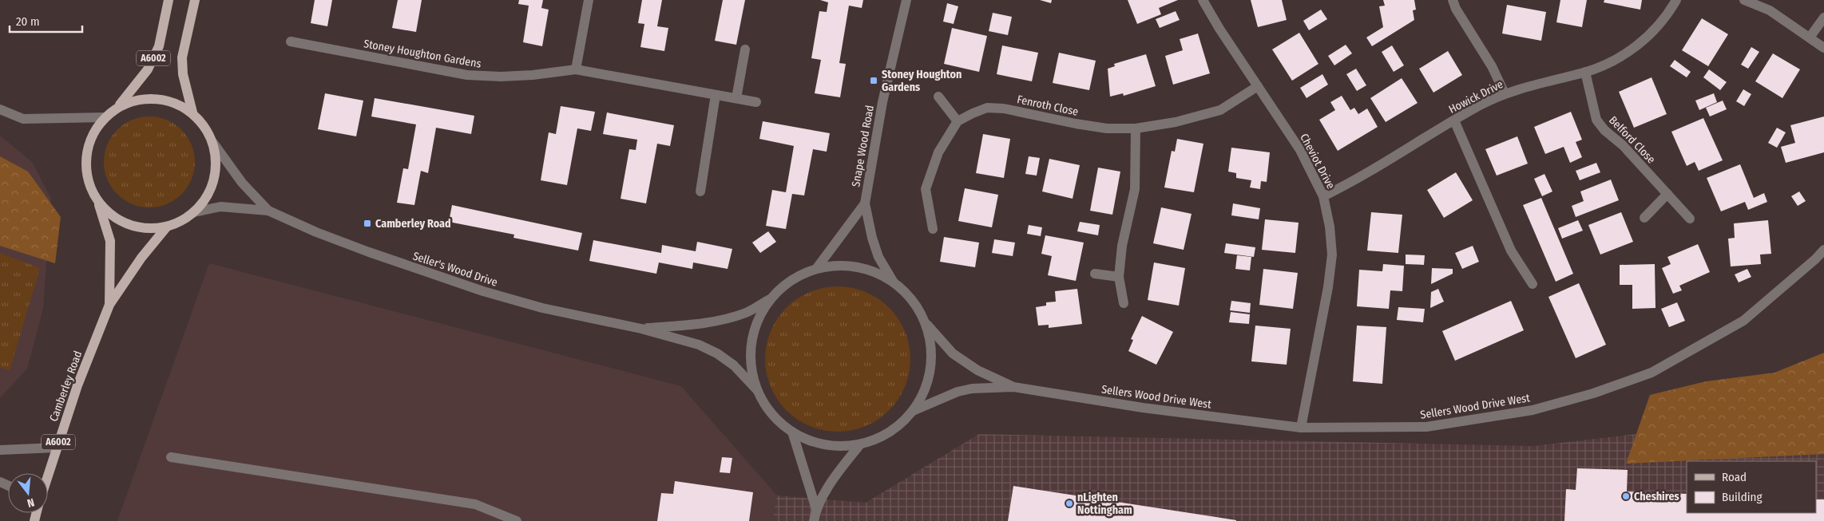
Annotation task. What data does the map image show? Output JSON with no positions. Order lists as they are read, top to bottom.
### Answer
{
  "streets": {
    "main road": ["A6002", "Camberley Road"],
    "street": [
      "Stoney Houghton Gardens",
      "Howick Drive",
      "Fenroth Close",
      "Belford Close",
      "Snape Wood Road",
      "Cheviot Drive",
      "Seller's Wood Drive",
      "Sellers Wood Drive West"
    ]
  },
  "crossings": [
    ["A6002", "Seller's Wood Drive"],
    ["A6002", "Camberley Road"],
    ["Howick Drive", "Belford Close"],
    ["Howick Drive", "Cheviot Drive"],
    ["Fenroth Close", "Cheviot Drive"],
    ["Cheviot Drive", "Sellers Wood Drive West"],
    ["Seller's Wood Drive", "Camberley Road"]
  ],
  "places": {
    "transit": ["Stoney Houghton Gardens", "Camberley Road"],
    "other": ["Cheshires", "nLighten Nottingham"]
  },
  "legend": ["Road", "Building"],
  "scale_bar": "20 m",
  "north": "bottom"
}
